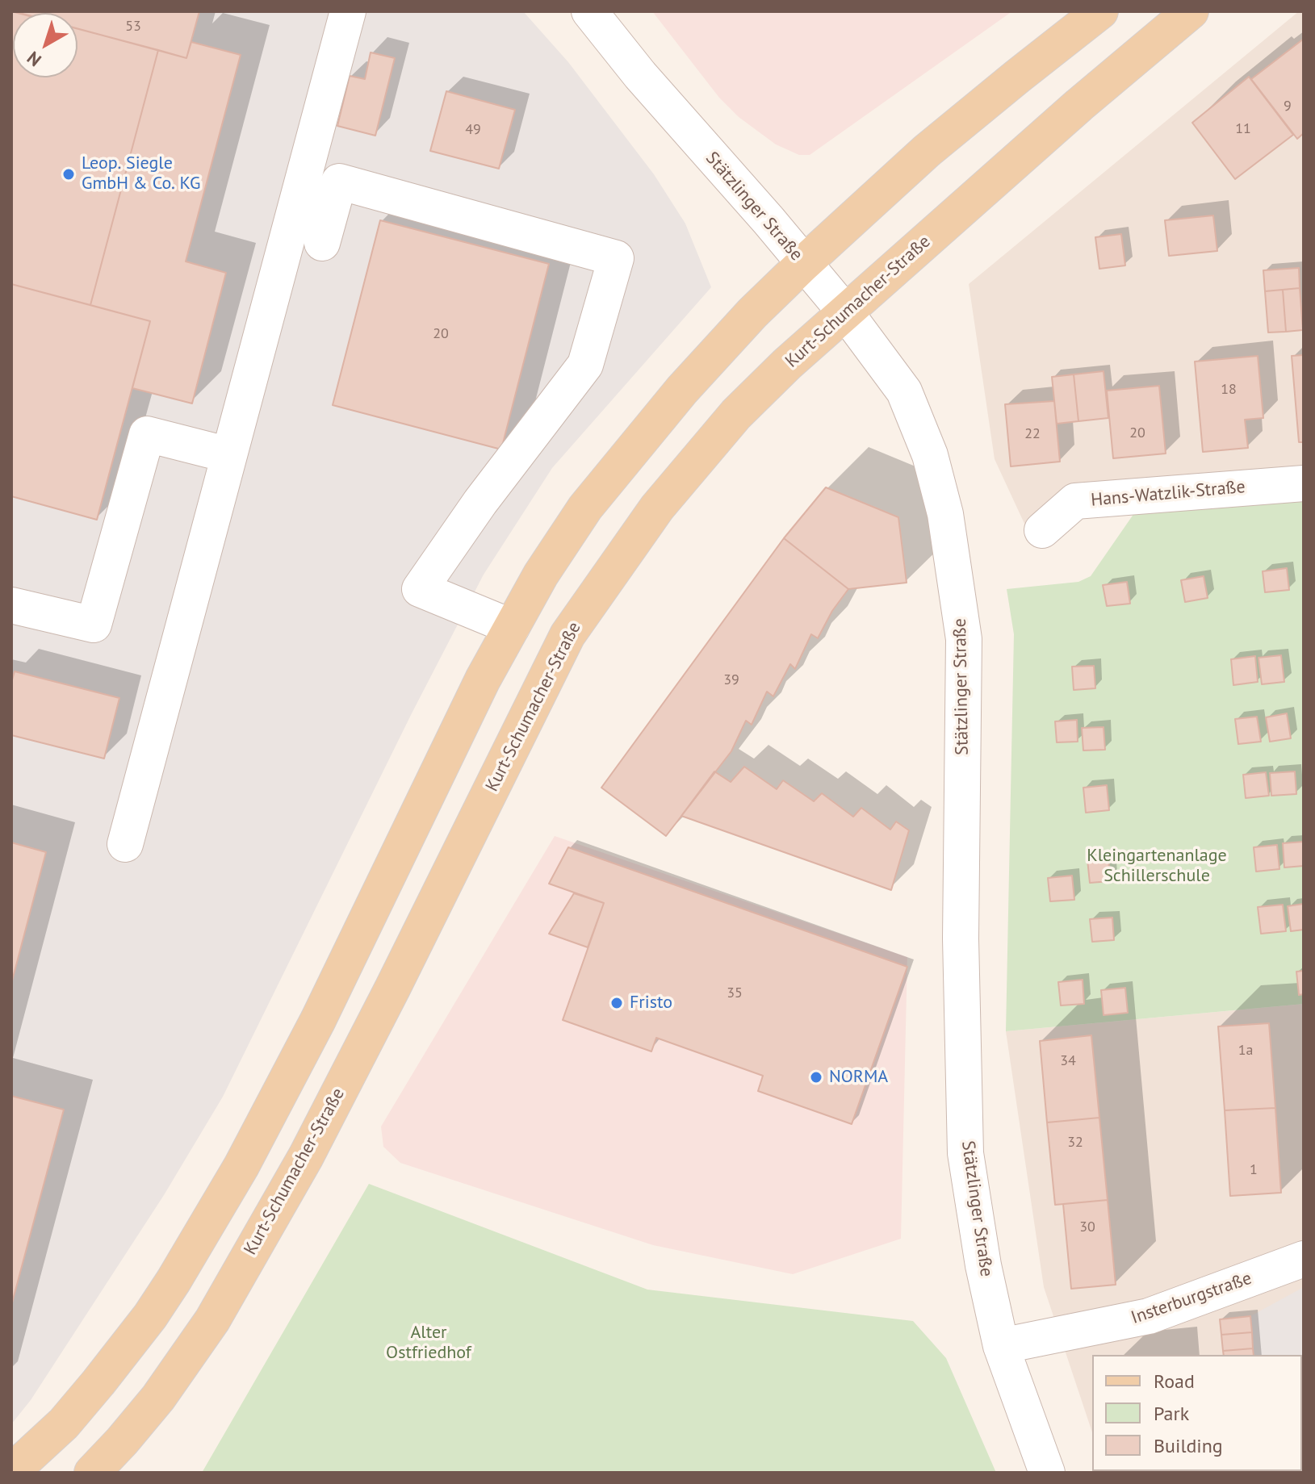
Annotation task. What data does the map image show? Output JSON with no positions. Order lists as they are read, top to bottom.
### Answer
{
  "streets": {
    "main road": ["Kurt-Schumacher-Straße"],
    "street": ["Stätzlinger Straße", "Hans-Watzlik-Straße", "Insterburgstraße"]
  },
  "crossings": [
    ["Stätzlinger Straße", "Kurt-Schumacher-Straße"],
    ["Stätzlinger Straße", "Insterburgstraße"]
  ],
  "parks": ["Kleingartenanlage Schillerschule", "Alter Ostfriedhof"],
  "places": ["Leop. Siegle GmbH & Co. KG", "Fristo", "NORMA"],
  "house_numbers": [
    "53",
    "9",
    "11",
    "49",
    "20",
    "18",
    "20",
    "22",
    "39",
    "35",
    "1a",
    "34",
    "32",
    "1",
    "30"
  ],
  "legend": ["Road", "Park", "Building"],
  "north": "bottom left"
}
